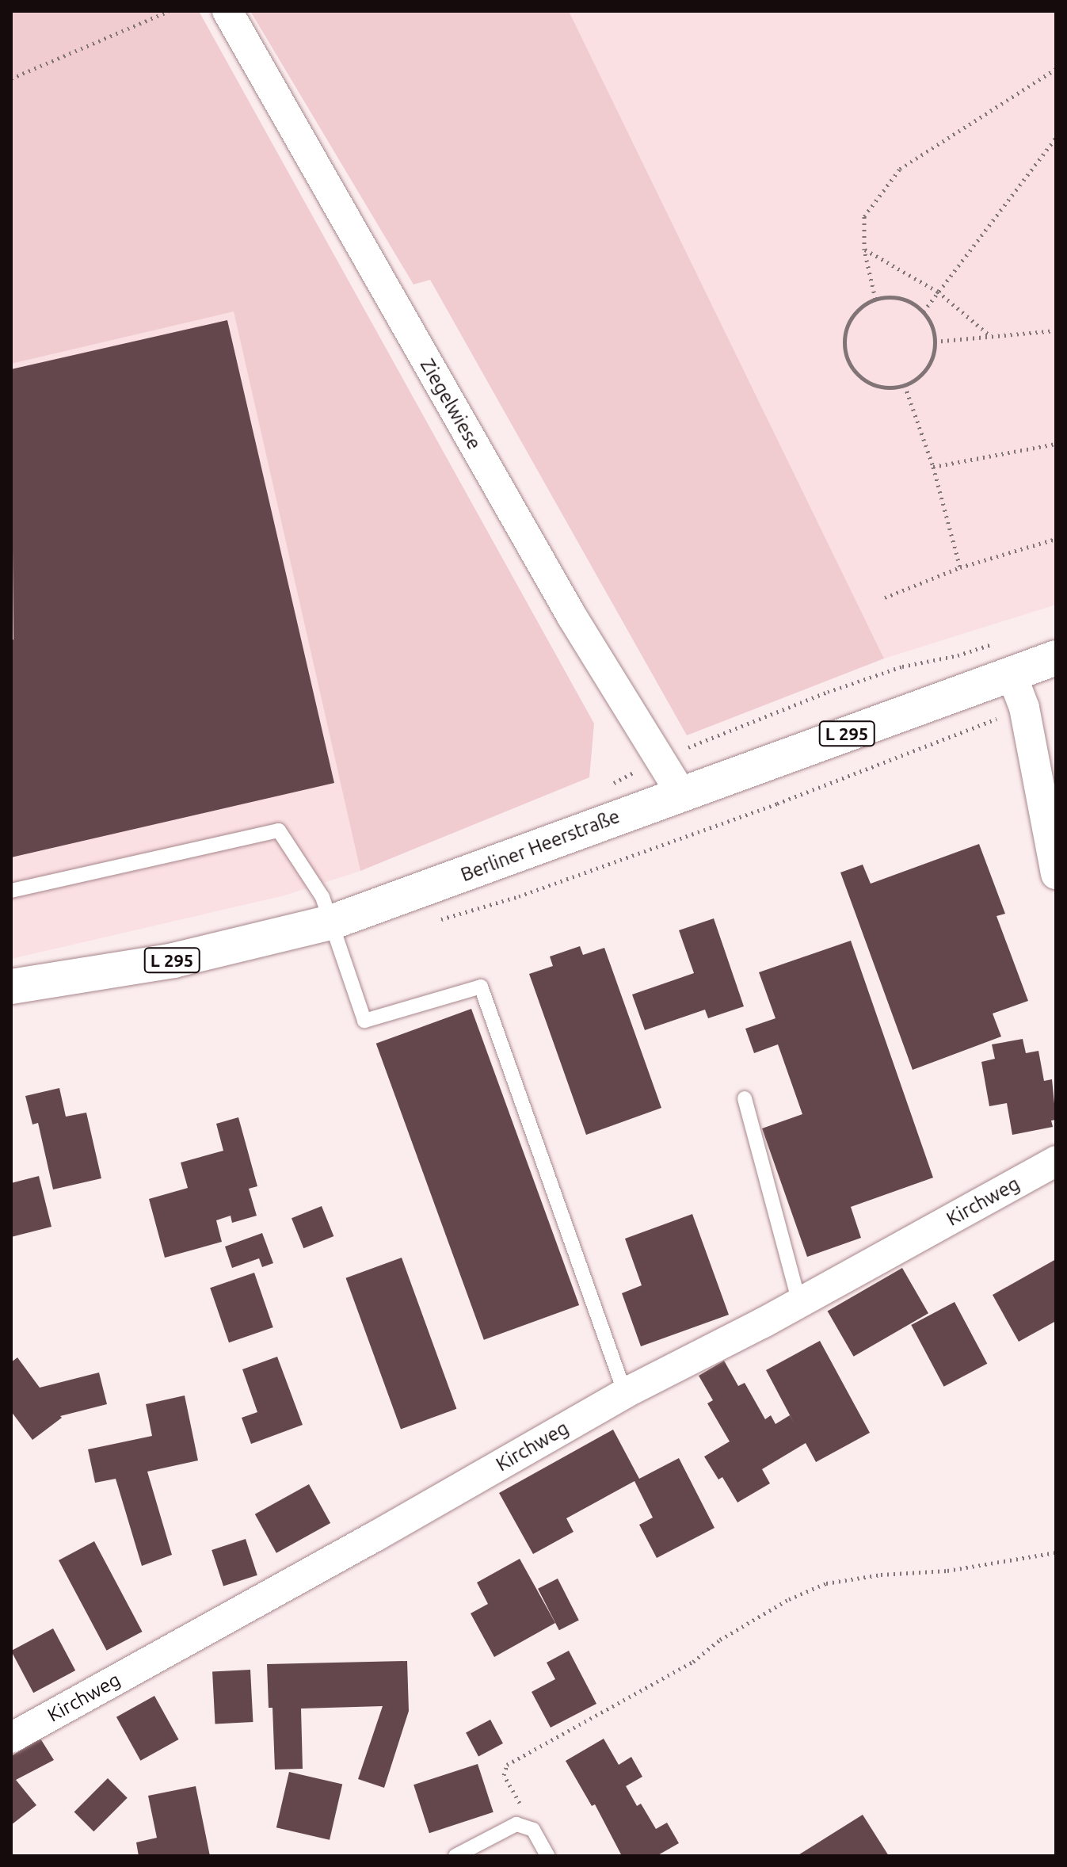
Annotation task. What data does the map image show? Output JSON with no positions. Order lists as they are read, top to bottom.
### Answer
{
  "streets": {
    "main road": ["L 295", "Berliner Heerstraße"],
    "street": ["Ziegelwiese", "Kirchweg"]
  },
  "crossings": [
    ["Ziegelwiese", "Berliner Heerstraße"]
  ]
}
